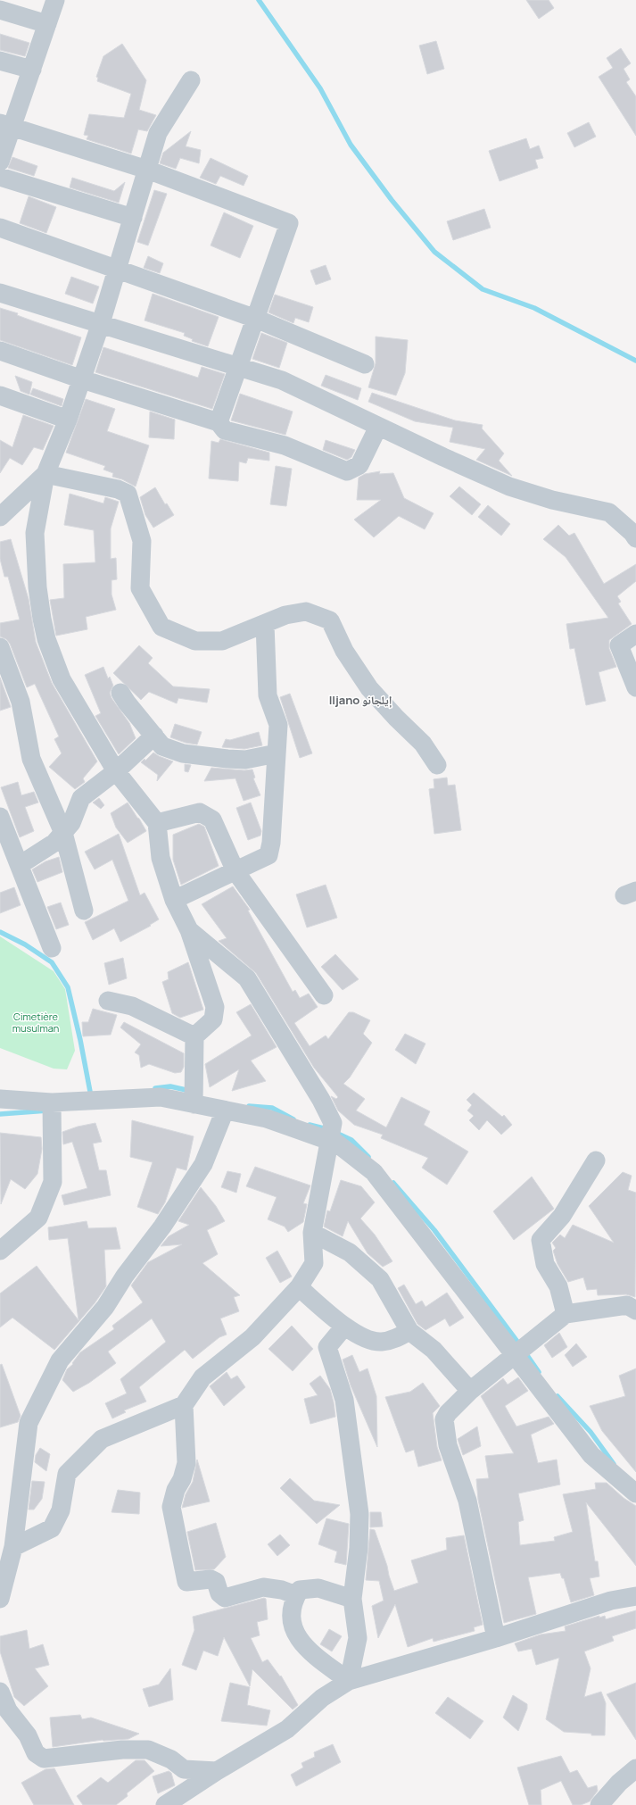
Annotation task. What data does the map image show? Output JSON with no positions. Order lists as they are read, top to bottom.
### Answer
{
  "districts": ["Iljano إيلجانو"],
  "parks": ["Cimetière musulman"]
}
